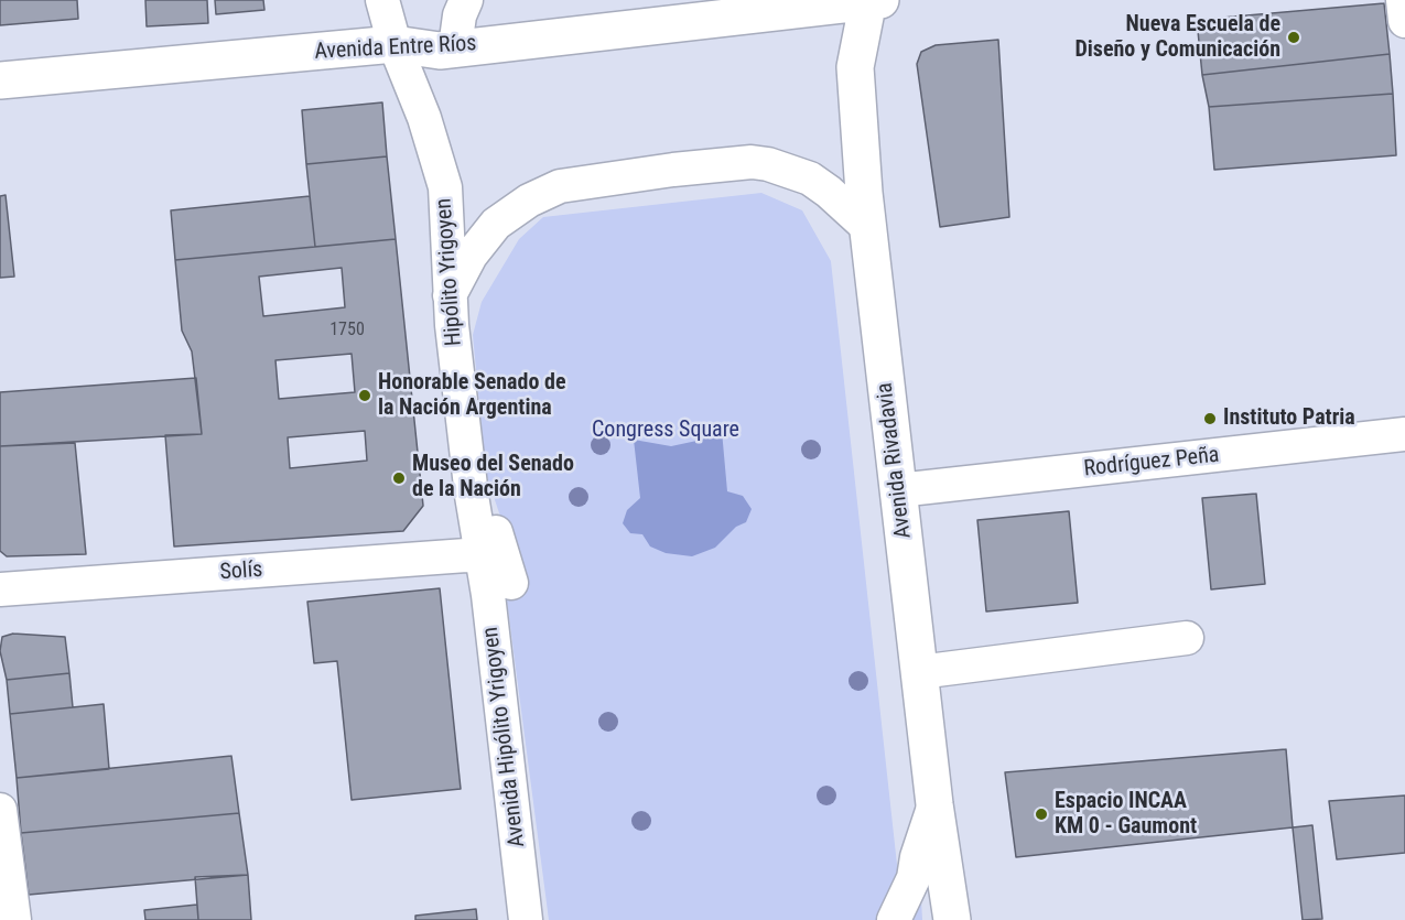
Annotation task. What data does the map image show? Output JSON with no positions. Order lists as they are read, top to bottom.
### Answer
{
  "streets": {
    "main road": ["Avenida Entre Ríos", "Avenida Rivadavia"],
    "street": [
      "Hipólito Yrigoyen",
      "Rodríguez Peña",
      "Solís",
      "Avenida Hipólito Yrigoyen"
    ]
  },
  "crossings": [
    ["Avenida Entre Ríos", "Hipólito Yrigoyen"],
    ["Avenida Entre Ríos", "Avenida Rivadavia"],
    ["Hipólito Yrigoyen", "Solís"],
    ["Hipólito Yrigoyen", "Avenida Hipólito Yrigoyen"],
    ["Avenida Rivadavia", "Rodríguez Peña"],
    ["Solís", "Avenida Hipólito Yrigoyen"]
  ],
  "parks": ["Congress Square"],
  "places": [
    "Nueva Escuela de Diseño y Comunicación",
    "Honorable Senado de la Nación Argentina",
    "Instituto Patria",
    "Museo del Senado de la Nación",
    "Espacio INCAA KM 0 - Gaumont"
  ],
  "house_numbers": ["1750"]
}
